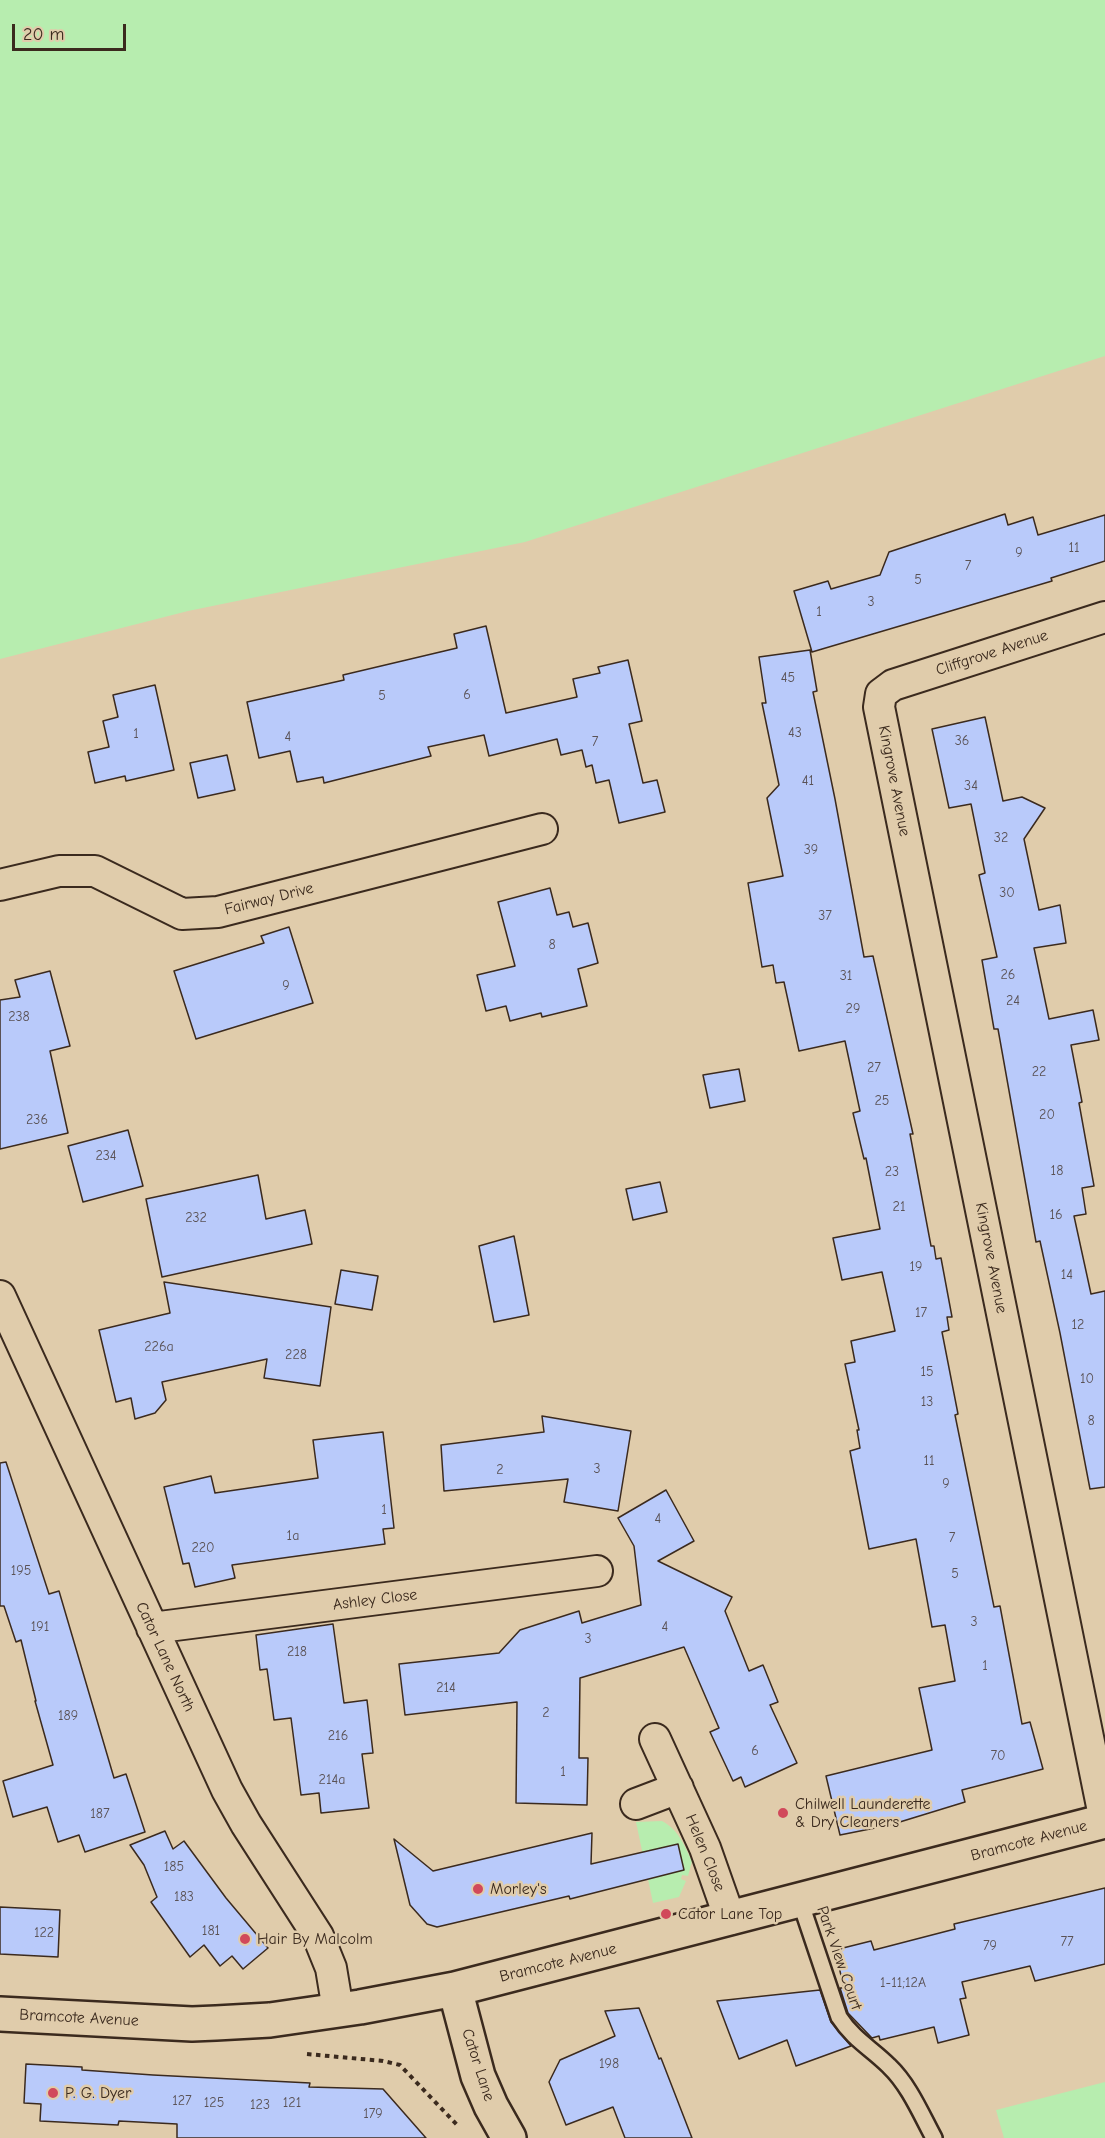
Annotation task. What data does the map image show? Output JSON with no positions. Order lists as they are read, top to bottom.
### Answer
{
  "streets": {
    "street": [
      "Cliffgrove Avenue",
      "Kingrove Avenue",
      "Fairway Drive",
      "Ashley Close",
      "Cator Lane North",
      "Bramcote Avenue",
      "Helen Close",
      "Cator Lane"
    ],
    "lane": ["Park View Court"]
  },
  "crossings": [
    ["Cliffgrove Avenue", "Kingrove Avenue"],
    ["Kingrove Avenue", "Bramcote Avenue"],
    ["Ashley Close", "Cator Lane North"],
    ["Cator Lane North", "Bramcote Avenue"],
    ["Bramcote Avenue", "Helen Close"],
    ["Bramcote Avenue", "Park View Court"],
    ["Bramcote Avenue", "Cator Lane"]
  ],
  "places": [
    "Chilwell Launderette & Dry Cleaners",
    "Morley's",
    "Cator Lane Top",
    "Hair By Malcolm",
    "P. G. Dyer"
  ],
  "house_numbers": [
    "11",
    "9",
    "7",
    "5",
    "3",
    "1",
    "45",
    "6",
    "5",
    "43",
    "1",
    "4",
    "36",
    "7",
    "41",
    "34",
    "32",
    "39",
    "30",
    "37",
    "8",
    "26",
    "31",
    "9",
    "24",
    "29",
    "238",
    "27",
    "22",
    "25",
    "20",
    "236",
    "234",
    "18",
    "23",
    "21",
    "16",
    "232",
    "19",
    "14",
    "17",
    "12",
    "226a",
    "228",
    "15",
    "10",
    "13",
    "8",
    "11",
    "3",
    "2",
    "9",
    "1",
    "4",
    "1a",
    "7",
    "220",
    "195",
    "5",
    "3",
    "191",
    "4",
    "3",
    "218",
    "1",
    "214",
    "2",
    "189",
    "216",
    "6",
    "70",
    "1",
    "214a",
    "187",
    "185",
    "183",
    "181",
    "122",
    "77",
    "79",
    "1-11;12A",
    "198",
    "127",
    "125",
    "121",
    "123",
    "179"
  ],
  "scale_bar": "20 m"
}
